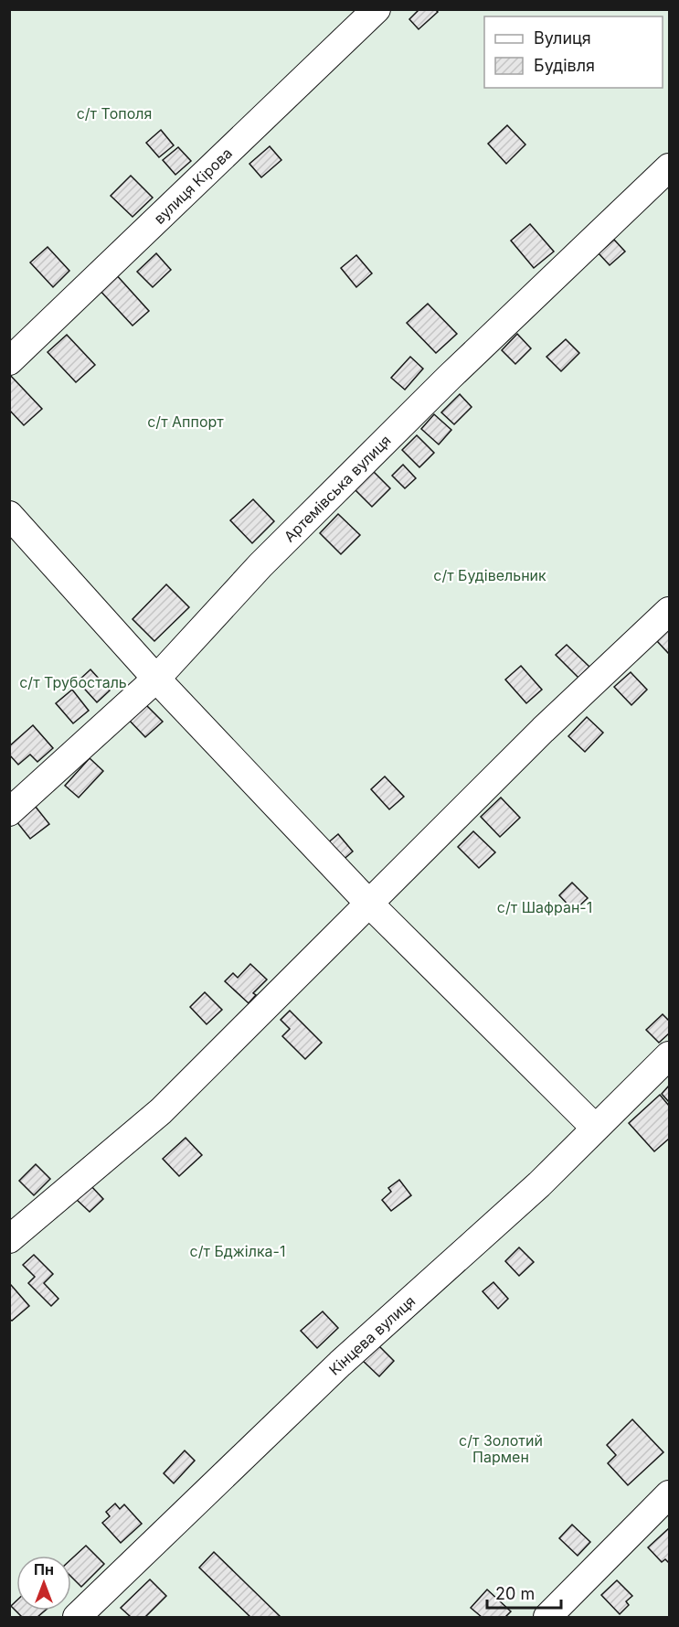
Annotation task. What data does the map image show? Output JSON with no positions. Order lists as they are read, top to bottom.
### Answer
{
  "streets": {
    "street": ["вулиця Кірова", "Артемівська вулиця", "Кінцева вулиця"]
  },
  "parks": [
    "с/т Тополя",
    "с/т Аппорт",
    "с/т Будівельник",
    "с/т Трубосталь",
    "с/т Шафран-1",
    "с/т Бджілка-1",
    "с/т Золотий Пармен"
  ],
  "legend": ["Вулиця", "Будівля"],
  "scale_bar": "20 m",
  "north": "top"
}
